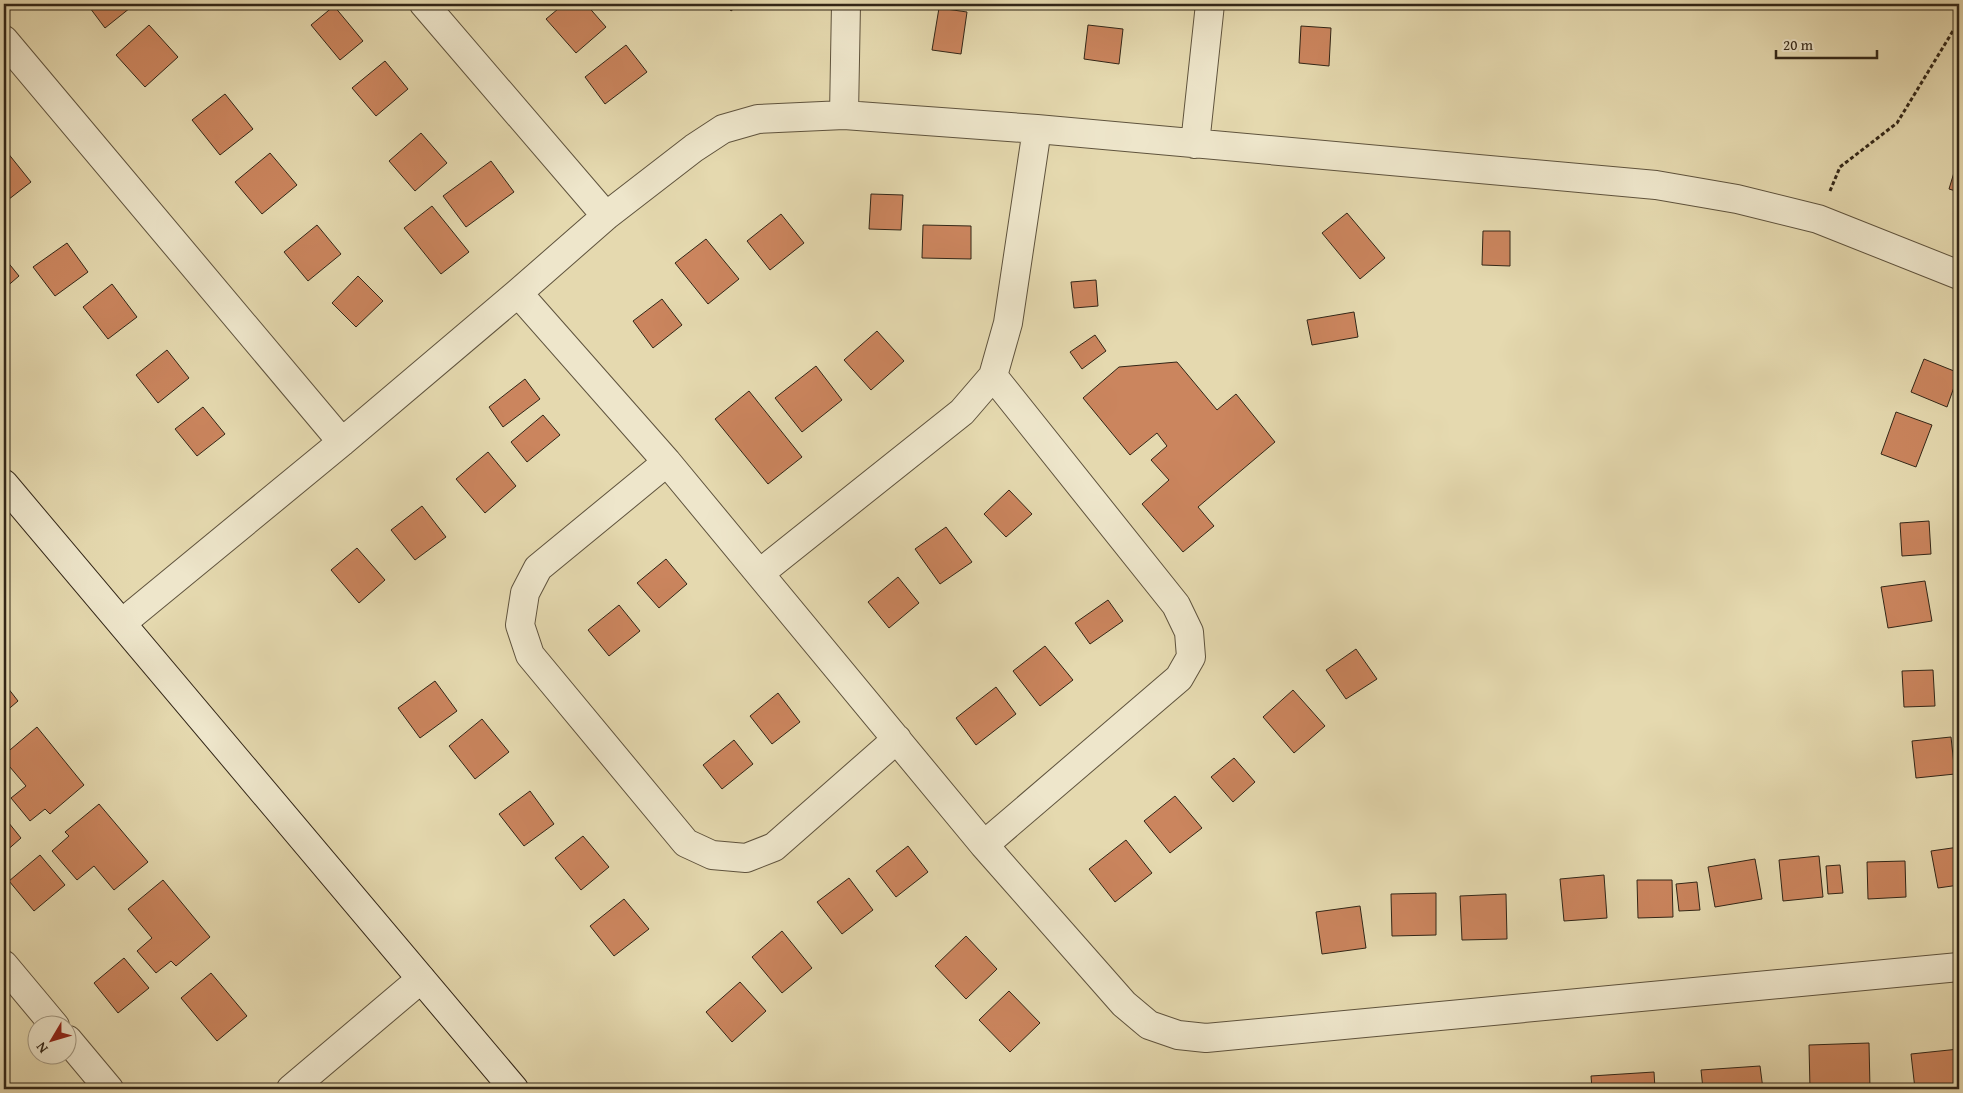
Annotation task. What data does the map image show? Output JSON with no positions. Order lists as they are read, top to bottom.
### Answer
{
  "scale_bar": "20 m",
  "north": "bottom left"
}
